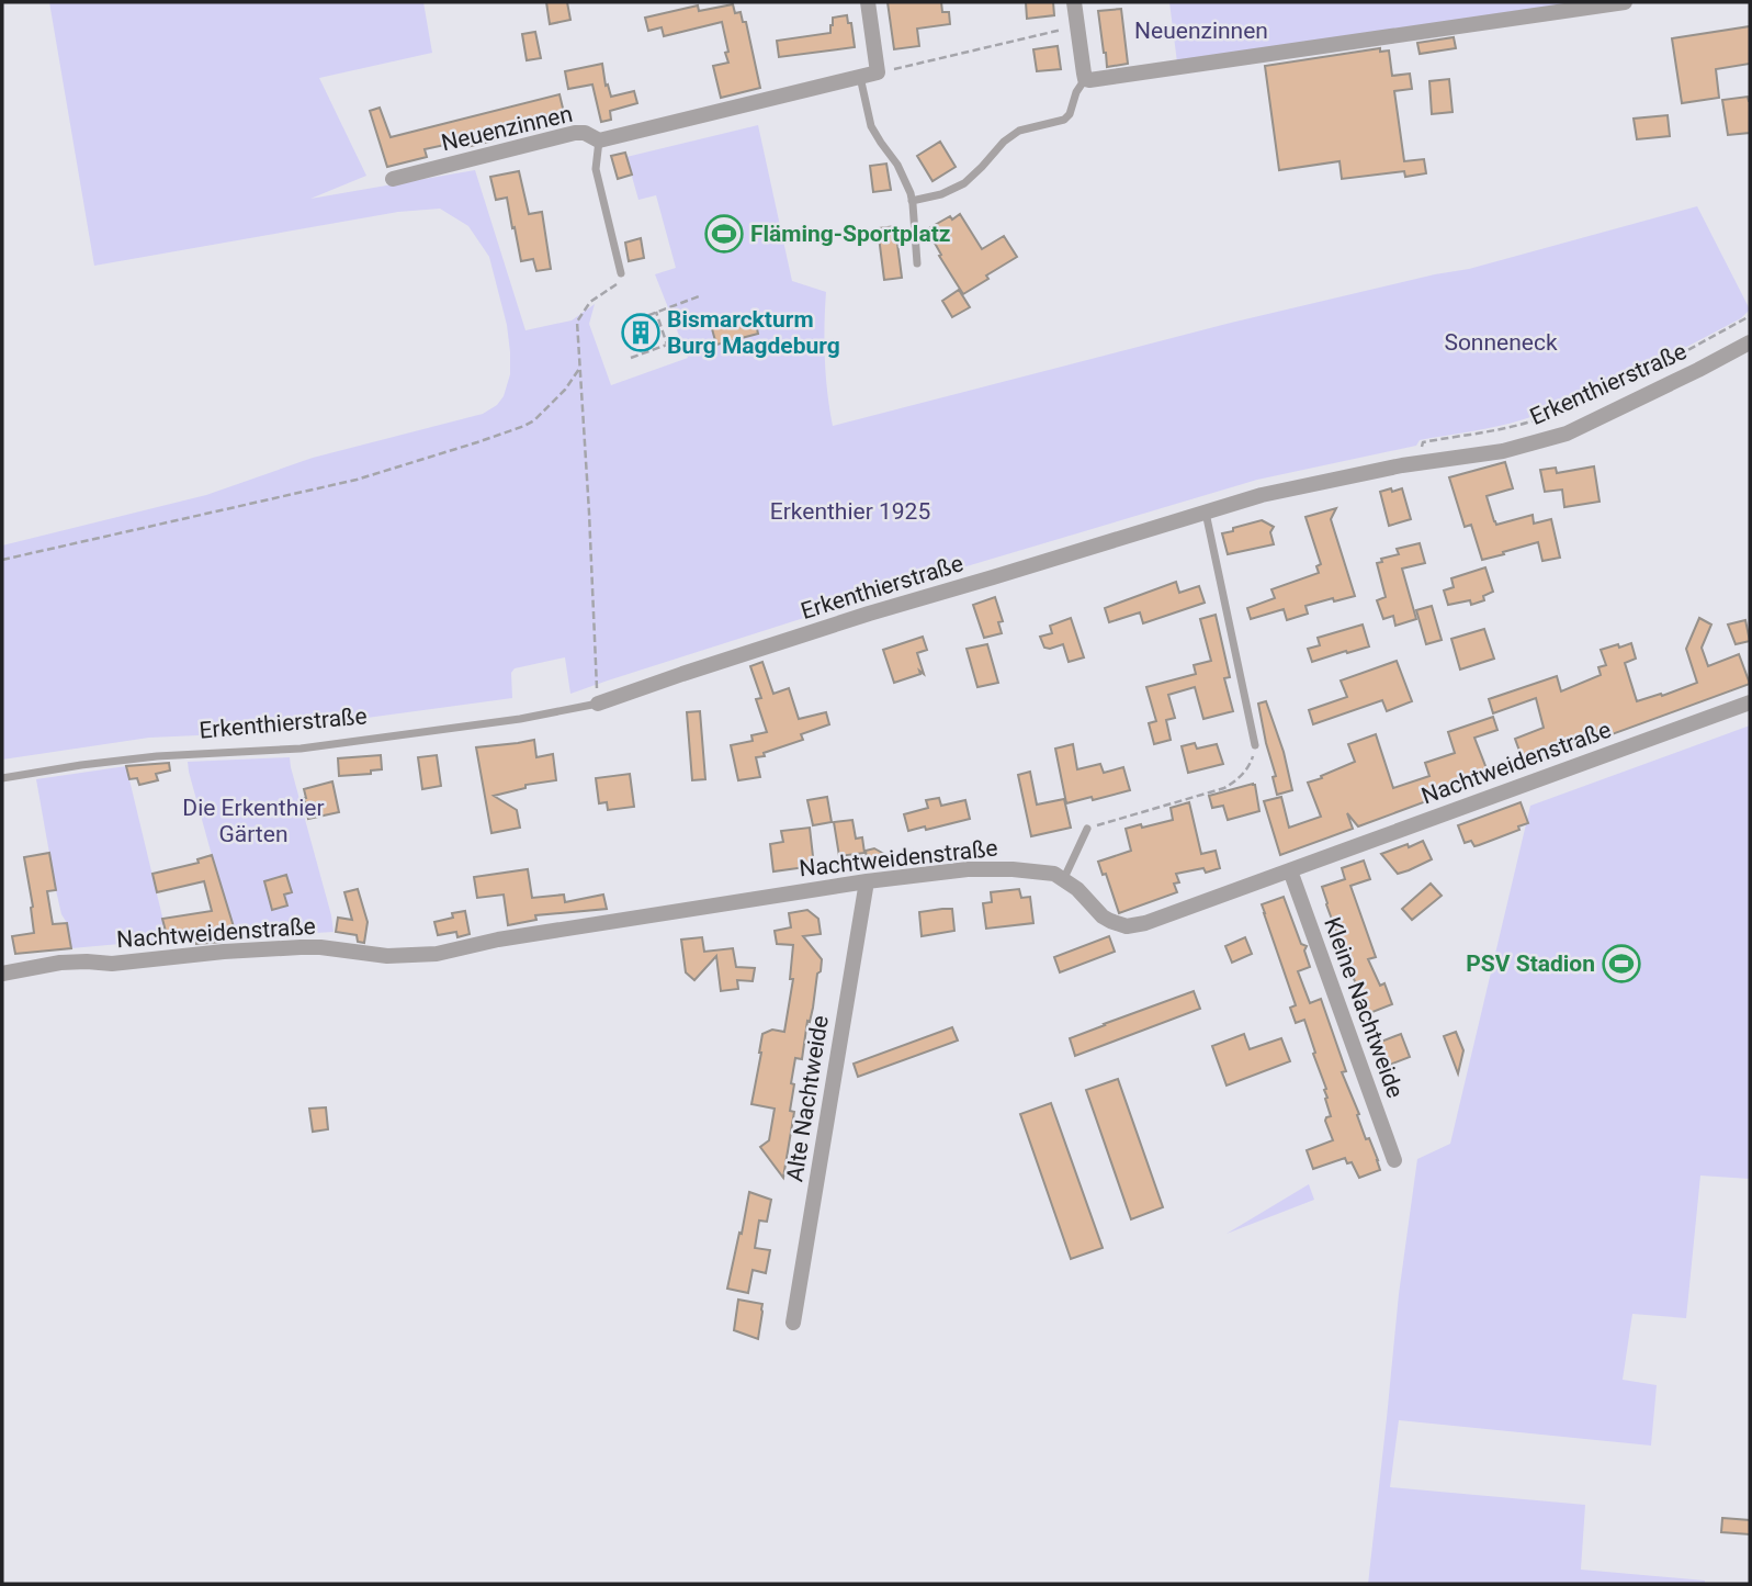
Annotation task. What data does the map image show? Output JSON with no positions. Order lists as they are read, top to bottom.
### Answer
{
  "streets": {
    "street": [
      "Neuenzinnen",
      "Erkenthierstraße",
      "Nachtweidenstraße",
      "Kleine Nachtweide",
      "Alte Nachtweide"
    ]
  },
  "crossings": [
    ["Nachtweidenstraße", "Kleine Nachtweide"],
    ["Nachtweidenstraße", "Alte Nachtweide"]
  ],
  "parks": [
    "Neuenzinnen",
    "Sonneneck",
    "Erkenthier 1925",
    "Die Erkenthier Gärten"
  ],
  "places": {
    "sports": ["Fläming-Sportplatz", "PSV Stadion"],
    "building": ["Bismarckturm Burg Magdeburg"]
  }
}
